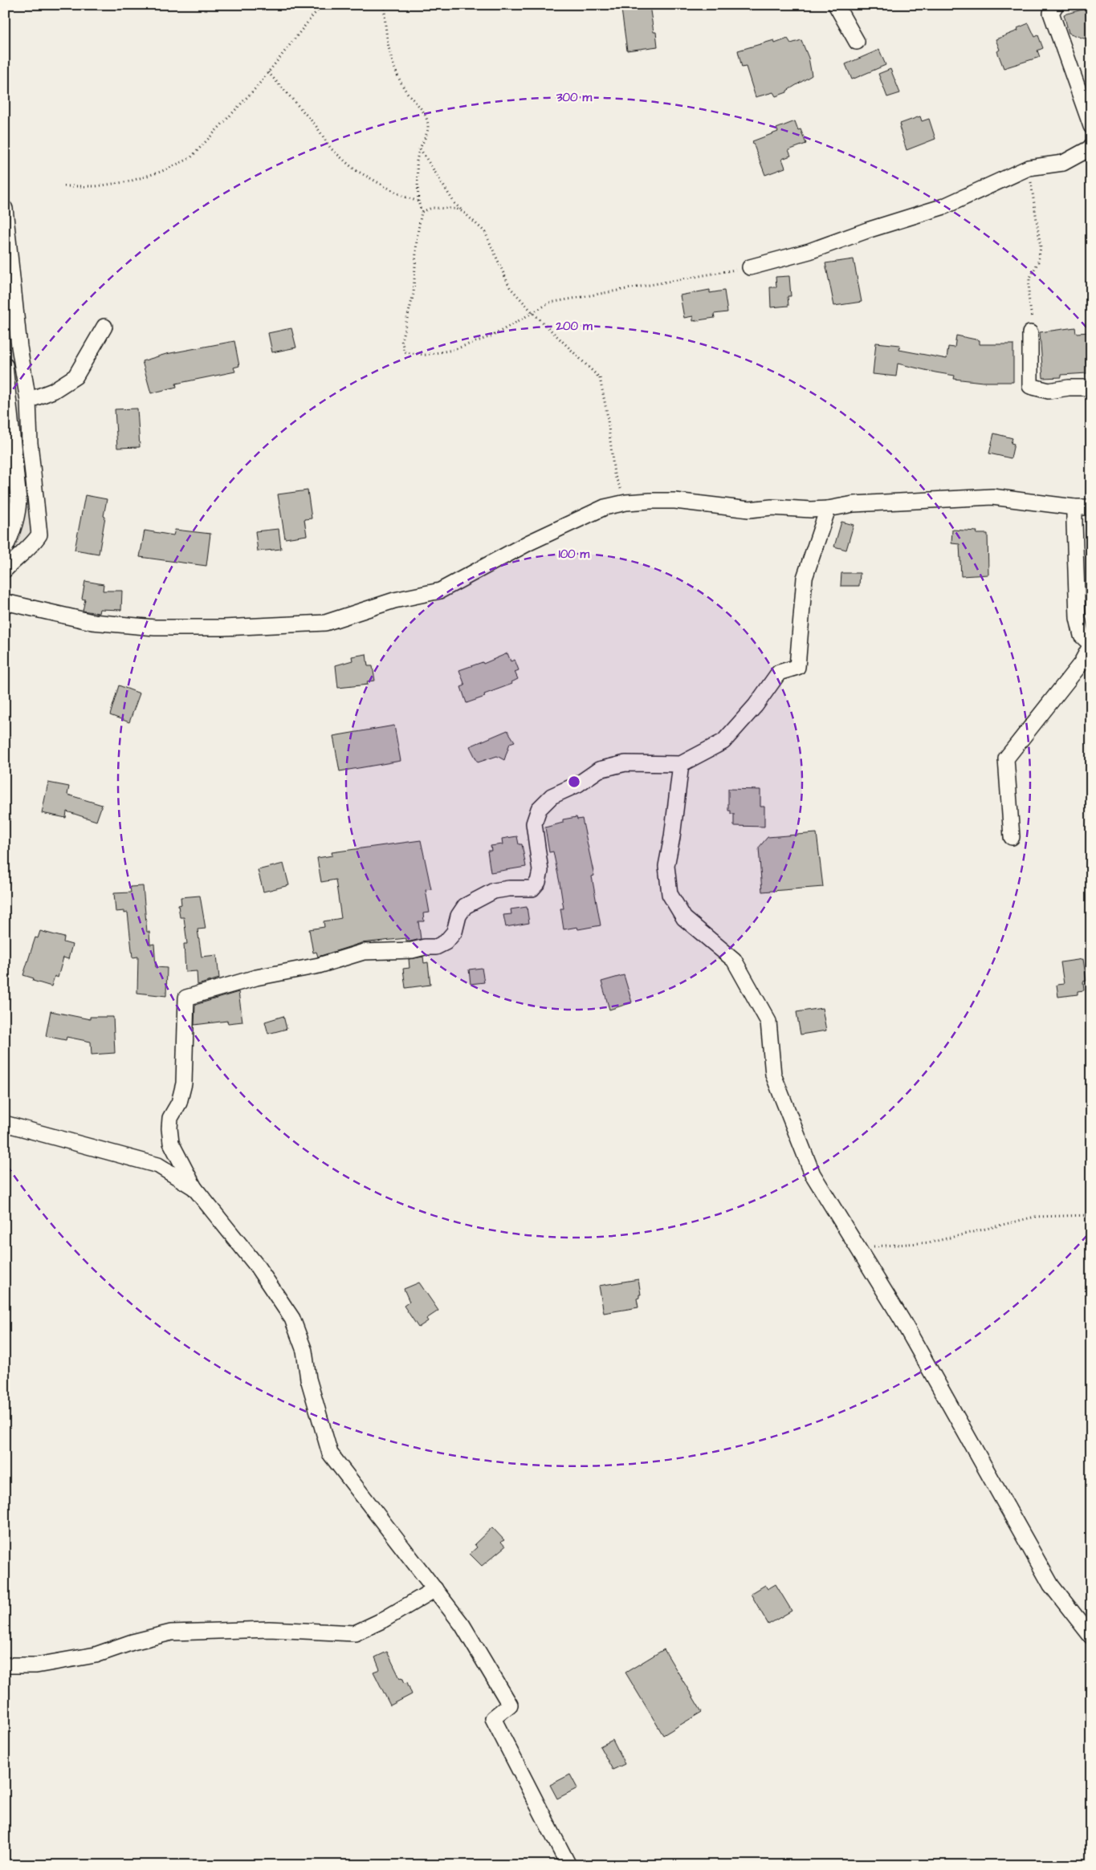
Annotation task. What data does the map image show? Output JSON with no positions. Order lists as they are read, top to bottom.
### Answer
{
  "rings": ["300 m", "200 m", "100 m"]
}
